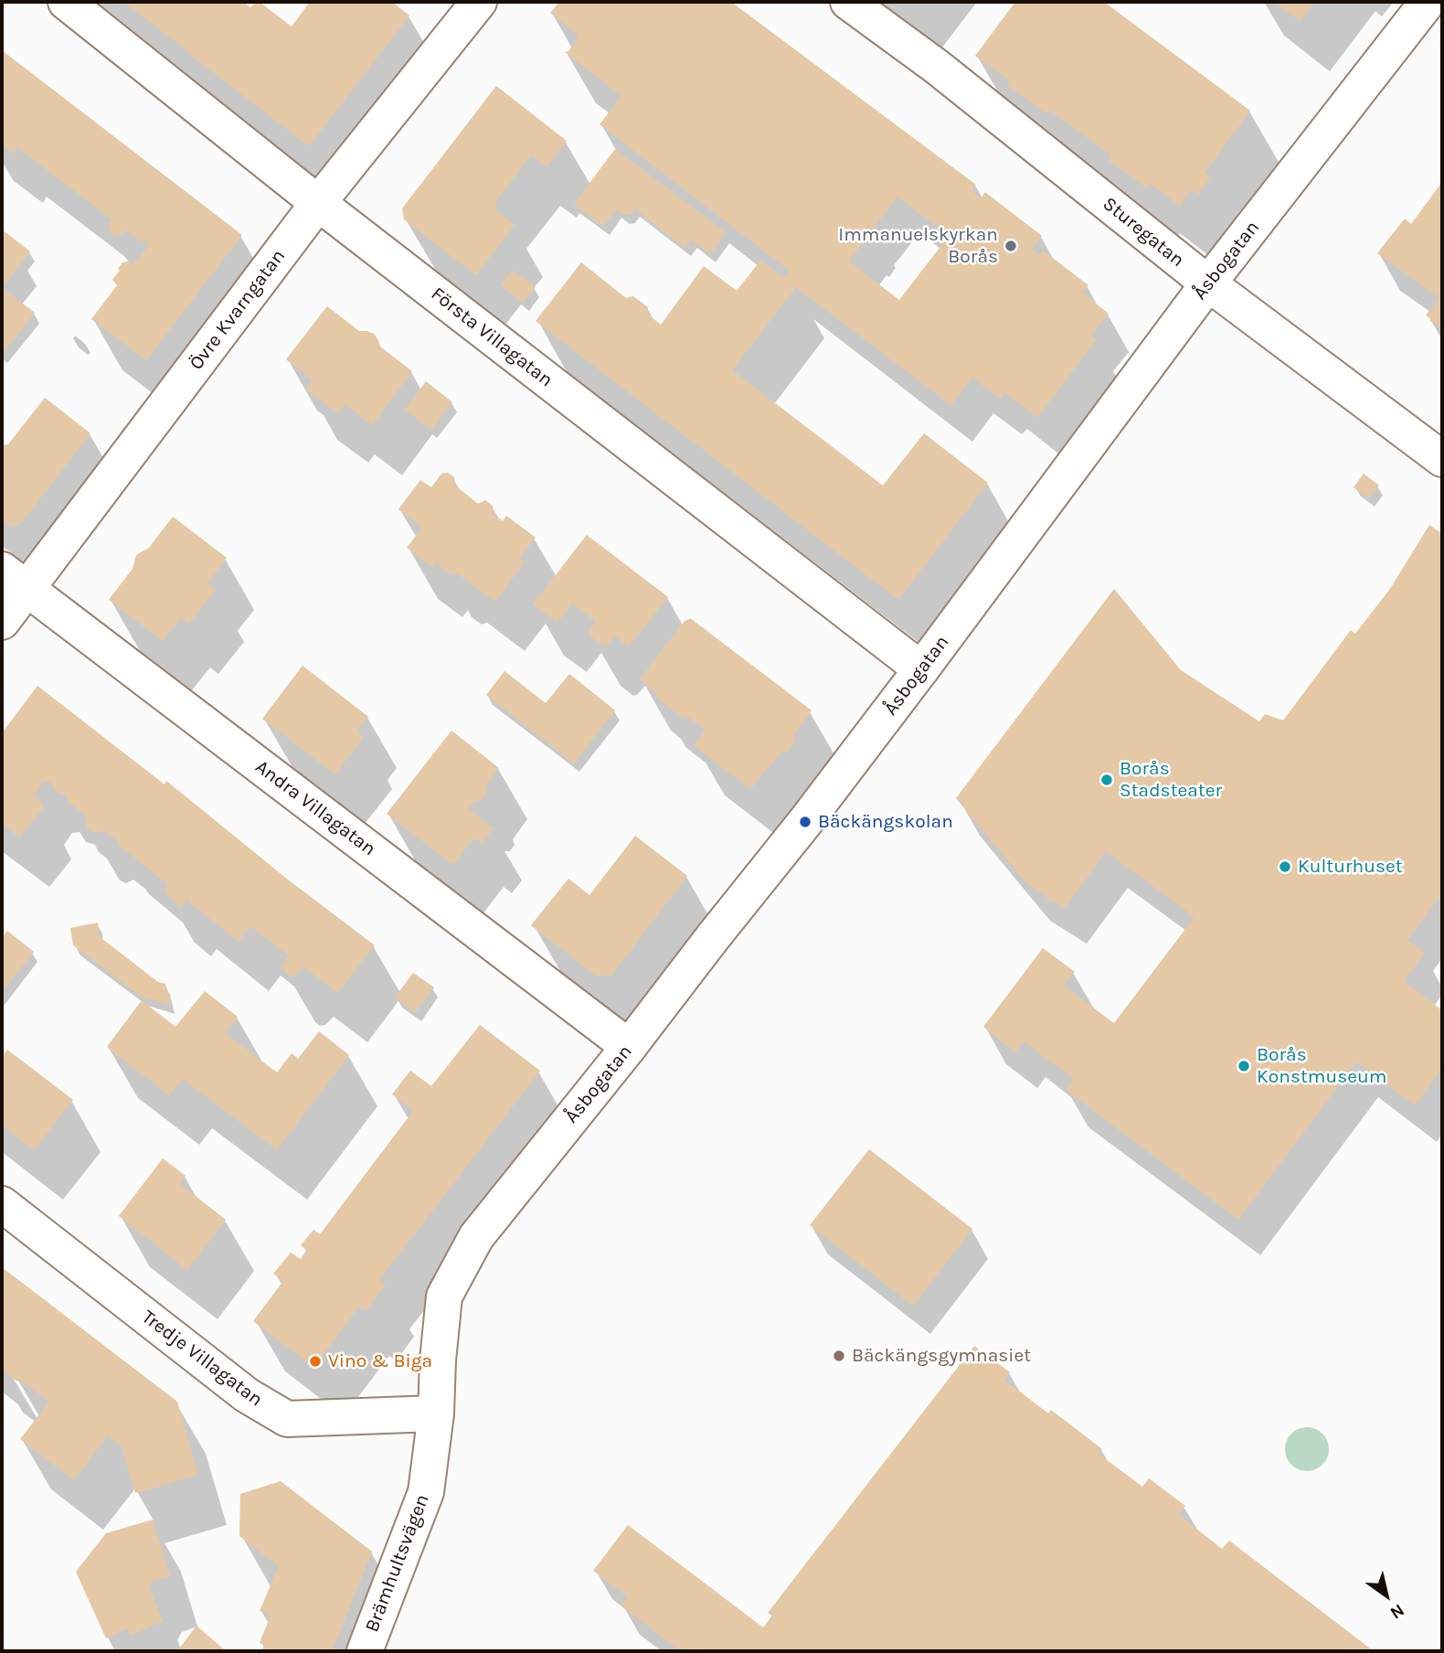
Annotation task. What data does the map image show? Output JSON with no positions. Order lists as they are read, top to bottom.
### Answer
{
  "streets": {
    "street": [
      "Sturegatan",
      "Åsbogatan",
      "Övre Kvarngatan",
      "Första Villagatan",
      "Andra Villagatan",
      "Tredje Villagatan",
      "Brämhultsvägen"
    ]
  },
  "crossings": [
    ["Sturegatan", "Åsbogatan"],
    ["Åsbogatan", "Första Villagatan"],
    ["Åsbogatan", "Andra Villagatan"],
    ["Åsbogatan", "Brämhultsvägen"],
    ["Övre Kvarngatan", "Första Villagatan"],
    ["Övre Kvarngatan", "Andra Villagatan"],
    ["Tredje Villagatan", "Brämhultsvägen"]
  ],
  "places": [
    "Immanuelskyrkan Borås",
    "Borås Stadsteater",
    "Bäckängskolan",
    "Kulturhuset",
    "Borås Konstmuseum",
    "Bäckängsgymnasiet",
    "Vino & Biga"
  ],
  "north": "bottom right"
}
